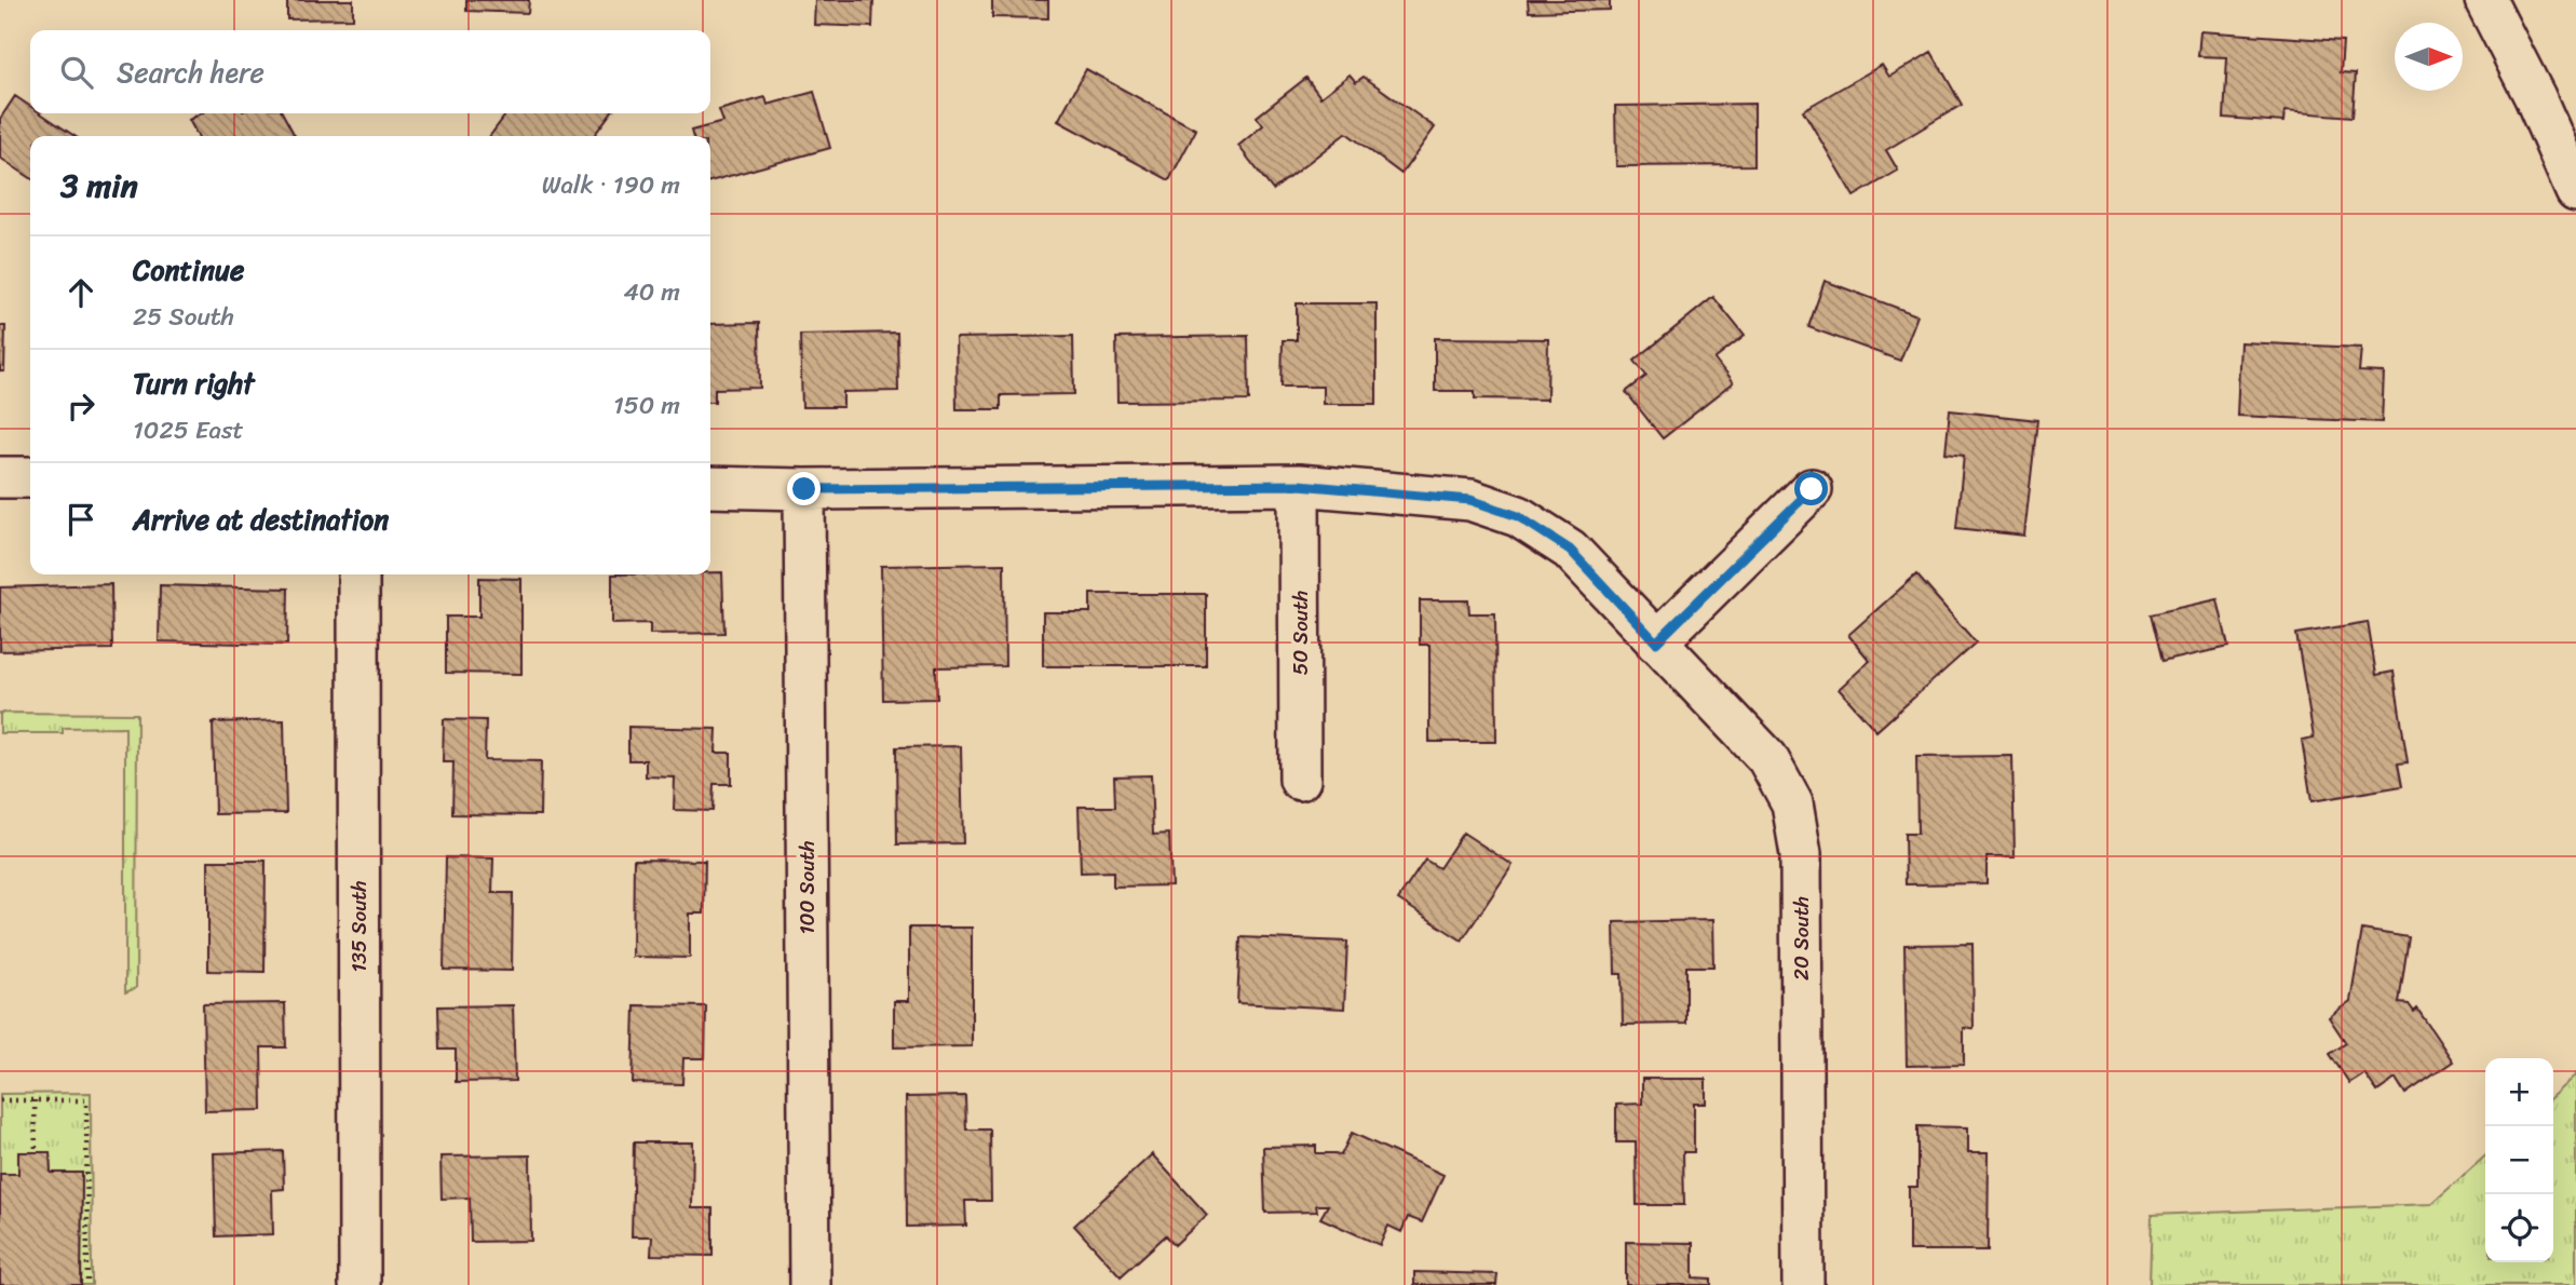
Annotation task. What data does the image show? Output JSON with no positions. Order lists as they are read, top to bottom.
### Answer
{
  "streets": {
    "street": [
      "50 South",
      "100 South",
      "135 South",
      "20 South"
    ]
  },
  "crossings": [
    ["50 South", "20 South"],
    ["100 South", "20 South"]
  ],
  "north": "right",
  "page": {
    "search": "Search here",
    "heading": ["3 min", "Walk · 190 m"],
    "list": [
      ["Continue", "25 South", "40 m"],
      ["Turn right", "1025 East", "150 m"],
      "Arrive at destination"
    ],
    "map_buttons": ["+", "−"]
  }
}
